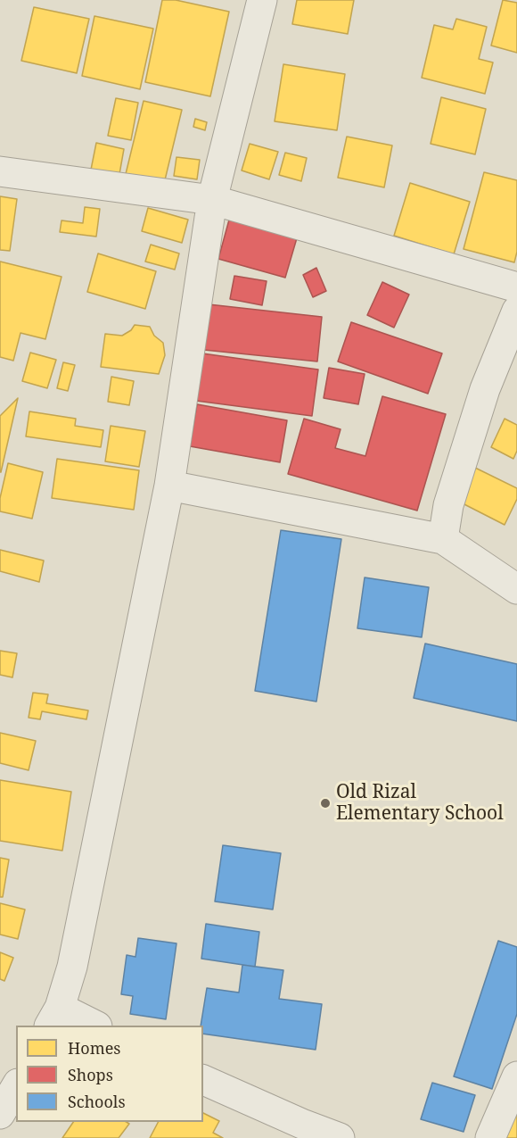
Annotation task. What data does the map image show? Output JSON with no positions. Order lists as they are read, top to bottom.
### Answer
{
  "places": ["Old Rizal Elementary School"],
  "legend": ["Homes", "Shops", "Schools"]
}
